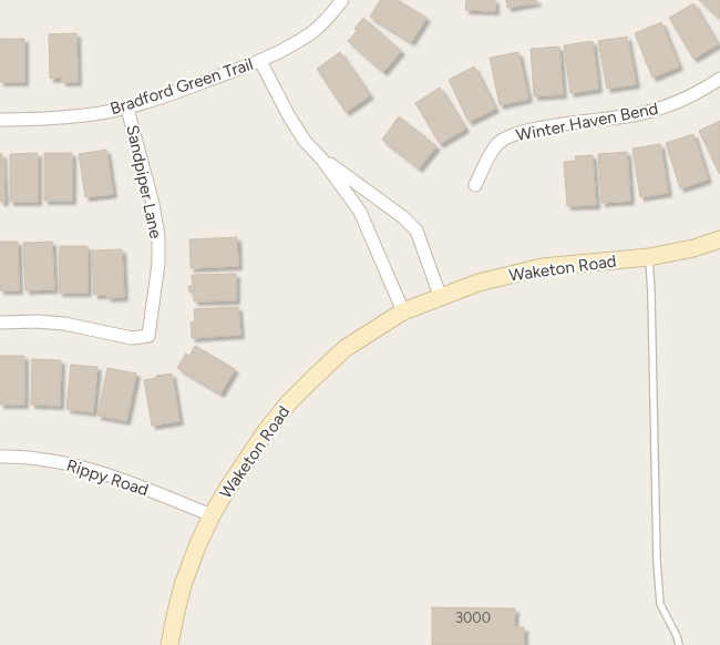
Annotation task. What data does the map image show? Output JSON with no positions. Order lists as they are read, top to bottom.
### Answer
{
  "streets": {
    "street": [
      "Bradford Green Trail",
      "Winter Haven Bend",
      "Sandpiper Lane",
      "Waketon Road",
      "Rippy Road"
    ]
  },
  "crossings": [
    ["Bradford Green Trail", "Sandpiper Lane"],
    ["Waketon Road", "Rippy Road"]
  ],
  "house_numbers": ["3000"]
}
